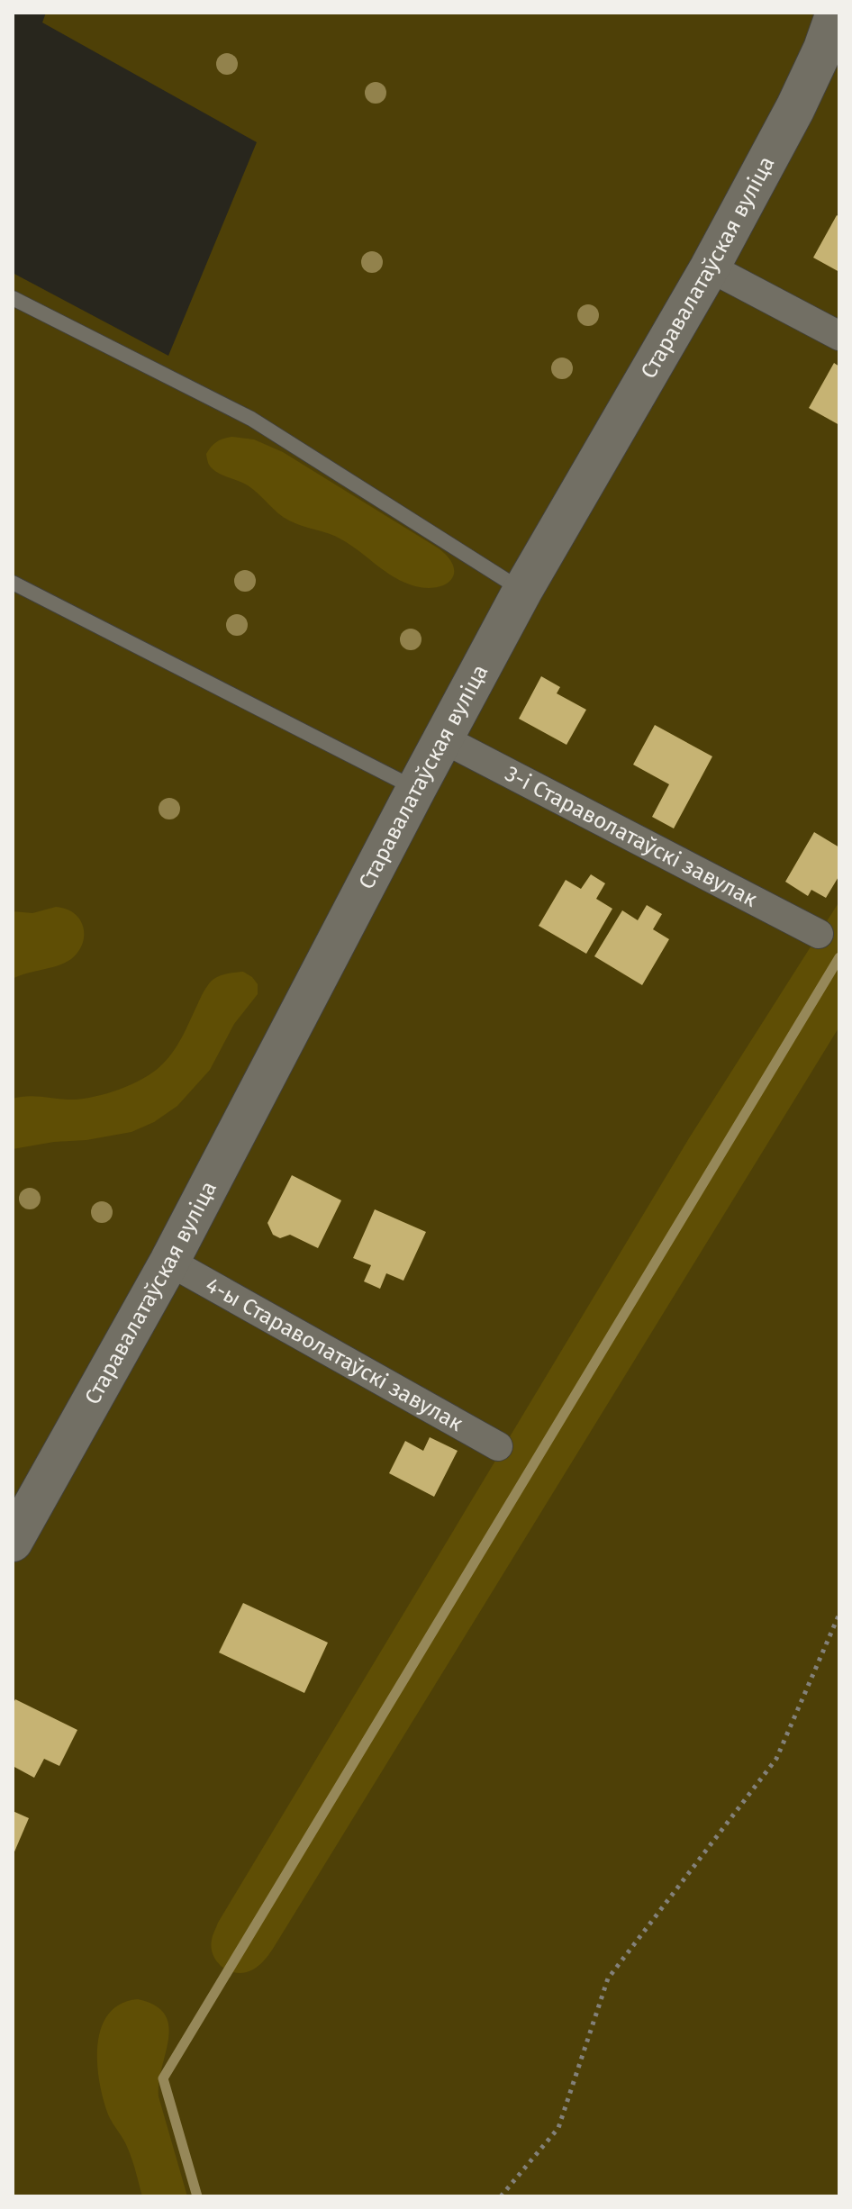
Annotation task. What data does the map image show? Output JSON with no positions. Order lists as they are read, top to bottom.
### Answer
{
  "streets": {
    "street": ["Старавалатаўская вуліца", "3-і Стараволатаўскі завулак", "4-ы Стараволатаўскі завулак"]
  },
  "crossings": [
    ["Старавалатаўская вуліца", "3-і Стараволатаўскі завулак"],
    ["Старавалатаўская вуліца", "4-ы Стараволатаўскі завулак"]
  ]
}
